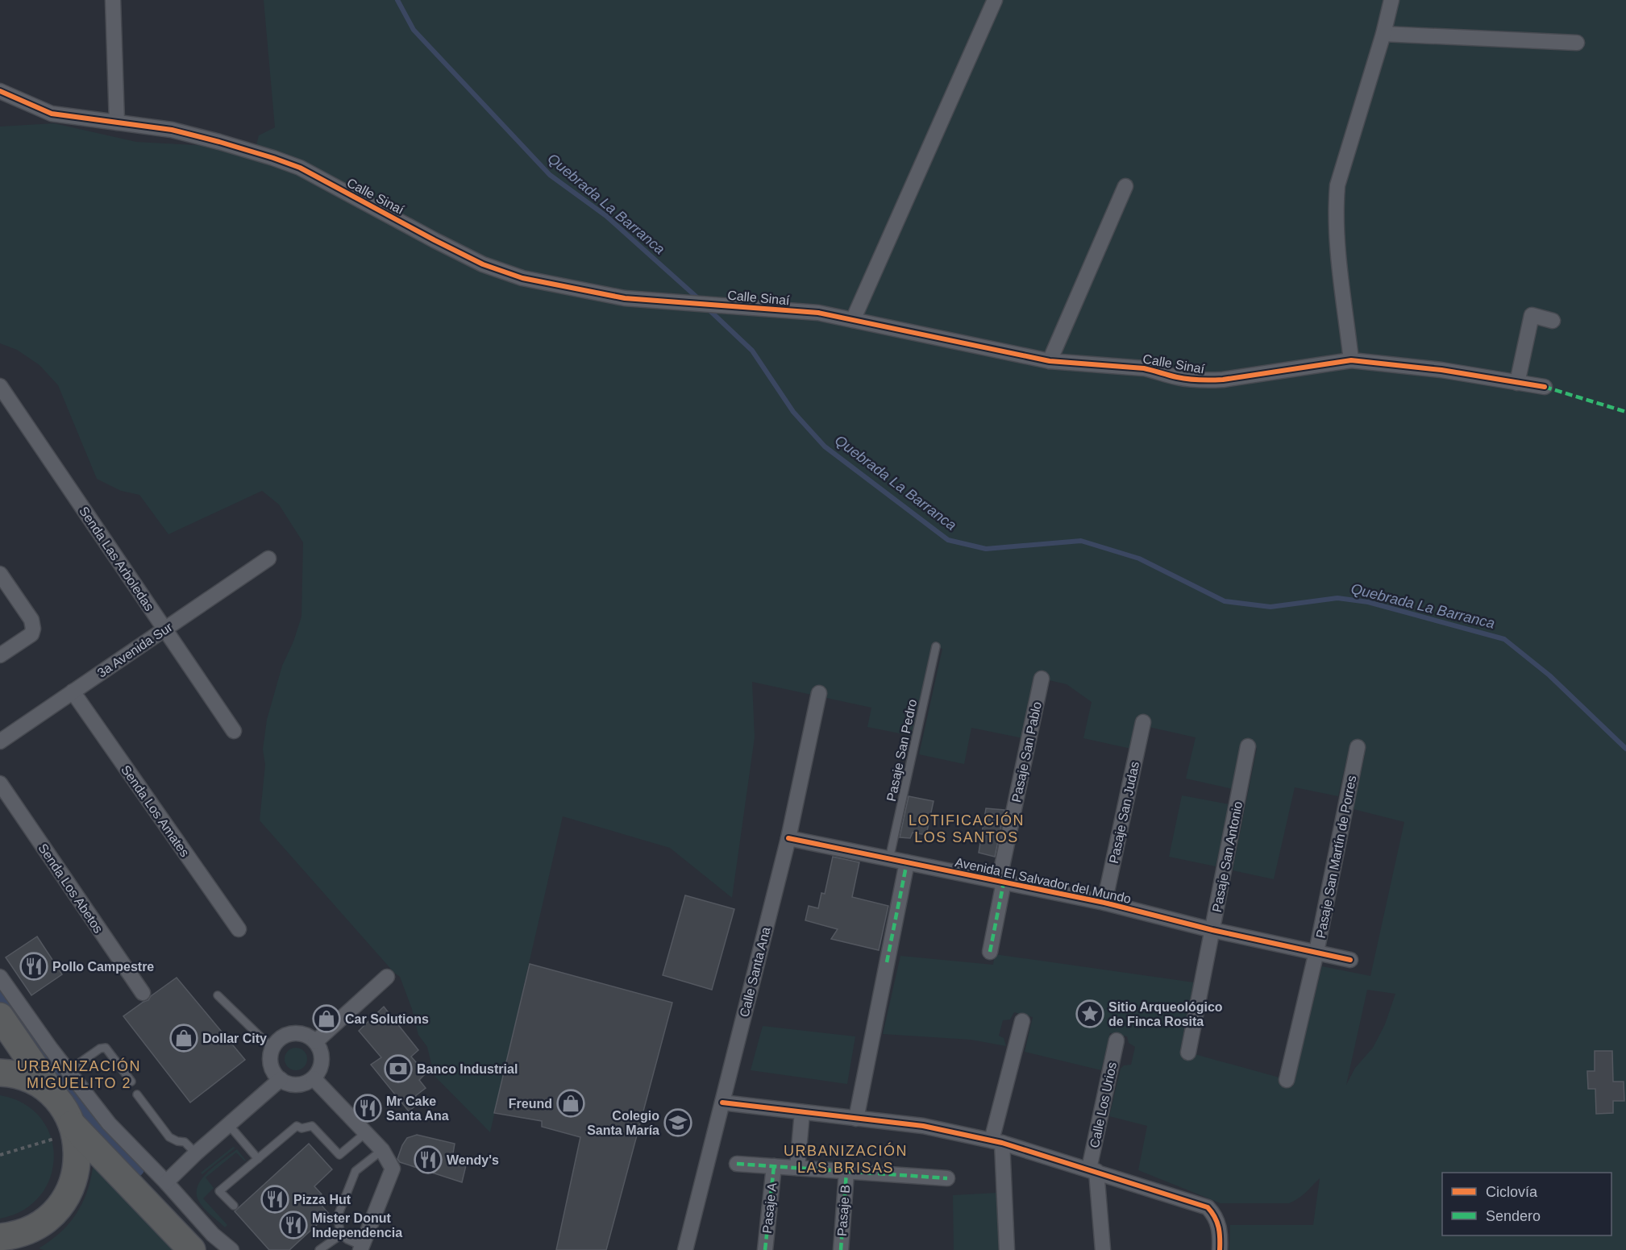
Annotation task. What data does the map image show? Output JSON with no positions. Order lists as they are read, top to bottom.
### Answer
{
  "streets": {
    "street": [
      "Calle Sinaí",
      "Senda Las Arboledas",
      "3a Avenida Sur",
      "Pasaje San Pablo",
      "Senda Los Amates",
      "Pasaje San Judas",
      "Pasaje San Antonio",
      "Pasaje San Martín de Porres",
      "Avenida El Salvador del Mundo",
      "Senda Los Abetos",
      "Calle Santa Ana",
      "Calle Los Urios",
      "Pasaje A",
      "Pasaje B"
    ],
    "lane": ["Pasaje San Pedro"]
  },
  "crossings": [
    ["Senda Las Arboledas", "3a Avenida Sur"],
    ["3a Avenida Sur", "Senda Los Amates"],
    ["Pasaje San Pedro", "Avenida El Salvador del Mundo"],
    ["Pasaje San Pablo", "Avenida El Salvador del Mundo"],
    ["Pasaje San Judas", "Avenida El Salvador del Mundo"],
    ["Pasaje San Antonio", "Avenida El Salvador del Mundo"],
    ["Pasaje San Martín de Porres", "Avenida El Salvador del Mundo"],
    ["Avenida El Salvador del Mundo", "Calle Santa Ana"]
  ],
  "districts": ["LOTIFICACIÓN LOS SANTOS", "URBANIZACIÓN MIGUELITO 2", "URBANIZACIÓN LAS BRISAS"],
  "water": ["Quebrada La Barranca"],
  "places": {
    "restaurant": [
      "Pollo Campestre",
      "Mr Cake Santa Ana",
      "Wendy's",
      "Pizza Hut",
      "Mister Donut Independencia"
    ],
    "place": ["Sitio Arqueológico de Finca Rosita"],
    "shop": ["Car Solutions", "Dollar City", "Freund"],
    "bank": ["Banco Industrial"],
    "school or university": ["Colegio Santa María"]
  },
  "legend": ["Ciclovía", "Sendero"]
}
